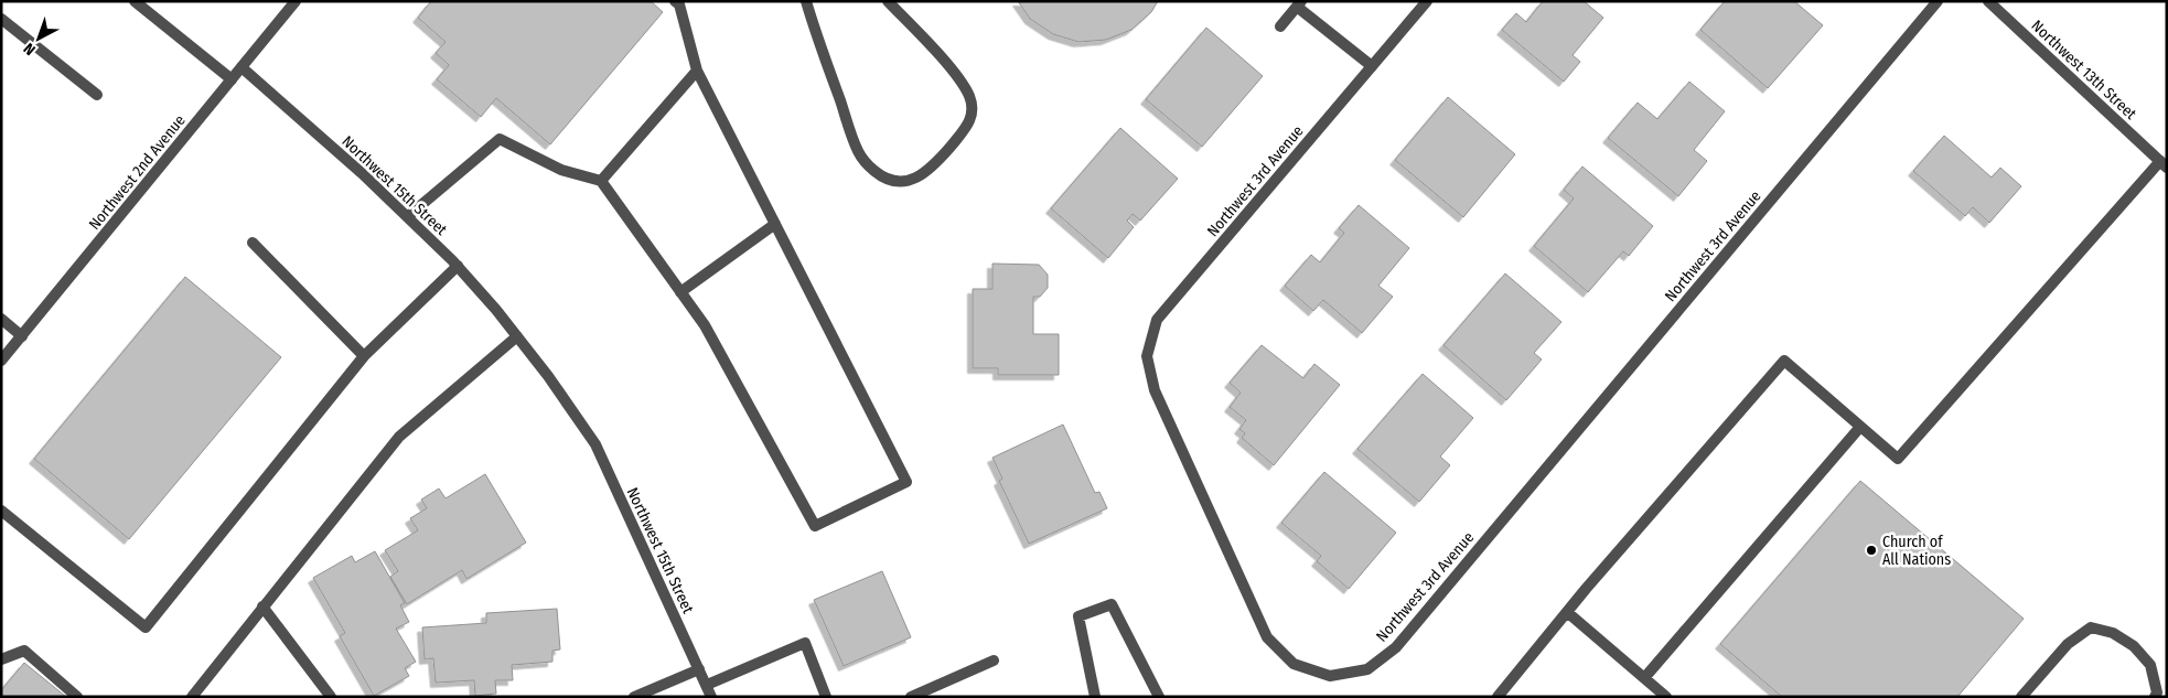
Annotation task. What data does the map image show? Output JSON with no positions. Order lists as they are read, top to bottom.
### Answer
{
  "streets": {
    "street": [
      "Northwest 13th Street",
      "Northwest 2nd Avenue",
      "Northwest 3rd Avenue",
      "Northwest 15th Street"
    ]
  },
  "crossings": [
    ["Northwest 2nd Avenue", "Northwest 15th Street"]
  ],
  "places": ["Church of All Nations"],
  "north": "bottom left"
}
